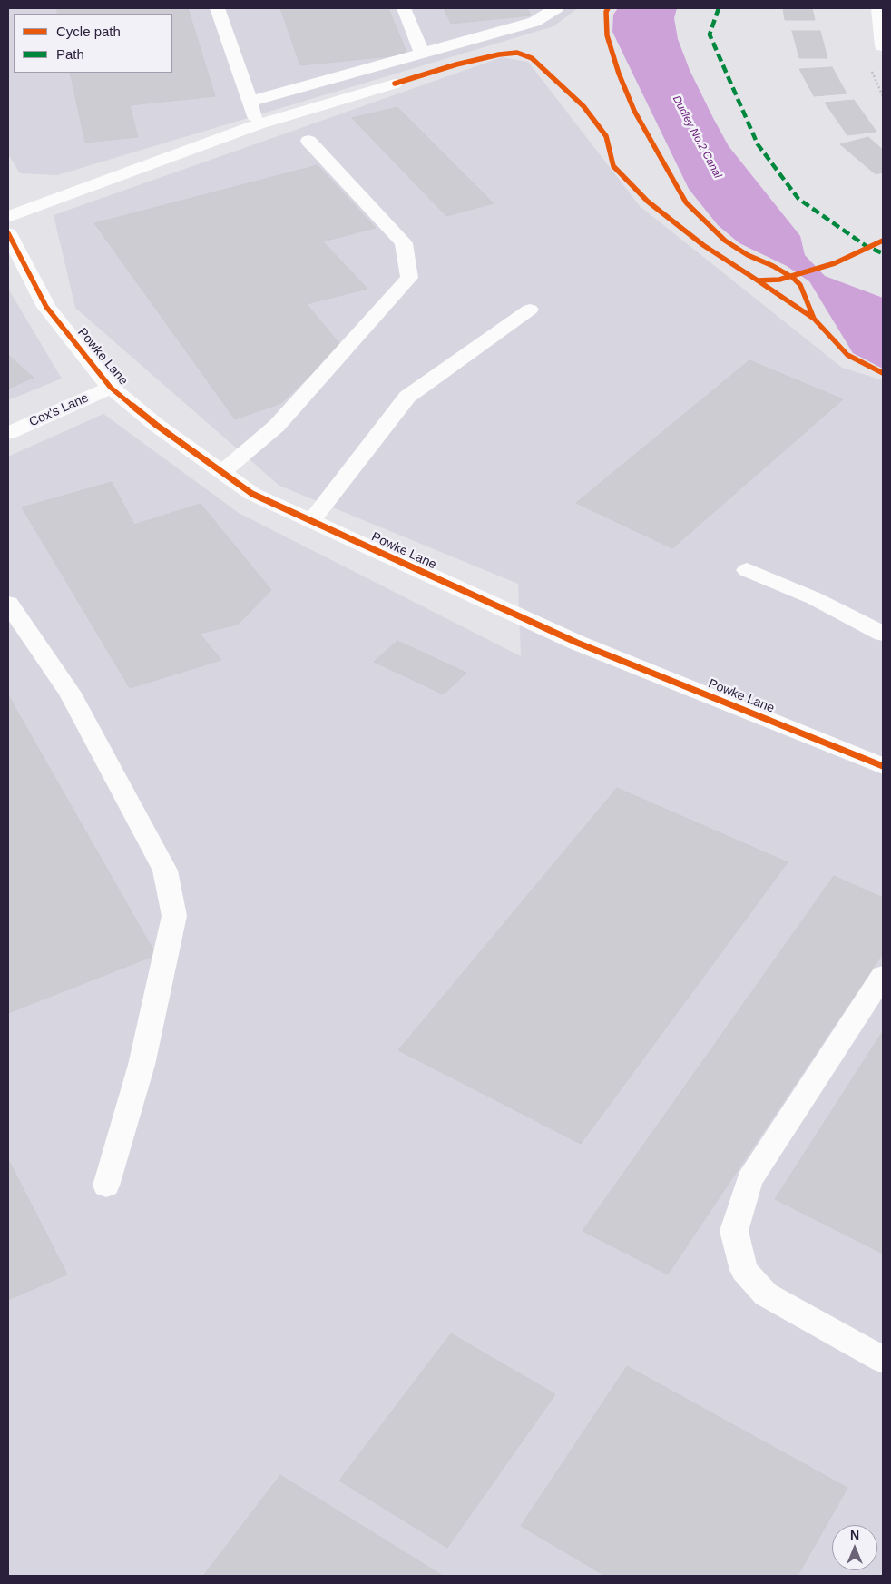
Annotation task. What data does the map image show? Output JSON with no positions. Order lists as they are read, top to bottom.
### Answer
{
  "streets": {
    "street": ["Powke Lane", "Cox's Lane"]
  },
  "crossings": [
    ["Powke Lane", "Cox's Lane"]
  ],
  "water": ["Dudley No.2 Canal"],
  "legend": ["Cycle path", "Path"],
  "north": "top"
}
